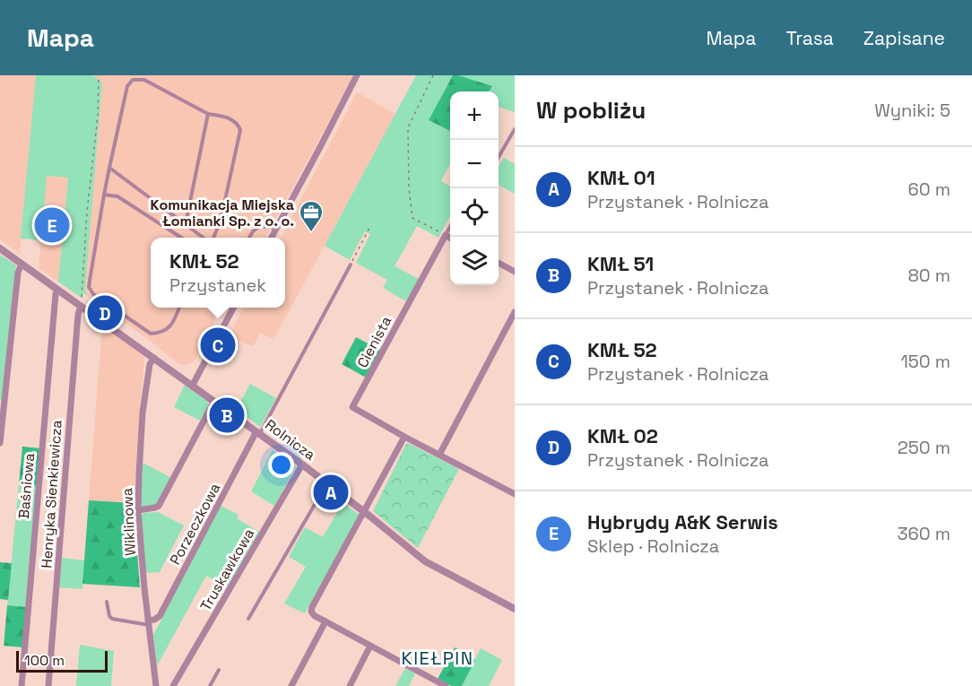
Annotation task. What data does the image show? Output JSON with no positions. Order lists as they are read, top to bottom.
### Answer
{
  "streets": {
    "street": [
      "Cienista",
      "Rolnicza",
      "Baśniowa",
      "Henryka Sienkiewicza",
      "Wiklinowa",
      "Porzeczkowa",
      "Truskawkowa"
    ]
  },
  "crossings": [
    ["Rolnicza", "Baśniowa"],
    ["Rolnicza", "Henryka Sienkiewicza"],
    ["Rolnicza", "Wiklinowa"],
    ["Rolnicza", "Porzeczkowa"],
    ["Rolnicza", "Truskawkowa"],
    ["Wiklinowa", "Porzeczkowa"]
  ],
  "districts": ["KIEŁPIN"],
  "places": {
    "office": ["Komunikacja Miejska Łomianki Sp. z o. o."]
  },
  "scale_bar": "100 m",
  "page": {
    "header": "Mapa",
    "nav": ["Mapa", "Trasa", "Zapisane"],
    "heading": ["W pobliżu", "Wyniki: 5"],
    "map_buttons": ["+", "−"],
    "list": [
      {
        "mark": "A",
        "name": "KMŁ 01",
        "note": "Przystanek · Rolnicza",
        "value": "60 m"
      },
      {
        "mark": "B",
        "name": "KMŁ 51",
        "note": "Przystanek · Rolnicza",
        "value": "80 m"
      },
      {
        "mark": "C",
        "name": "KMŁ 52",
        "note": "Przystanek · Rolnicza",
        "value": "150 m"
      },
      {
        "mark": "D",
        "name": "KMŁ 02",
        "note": "Przystanek · Rolnicza",
        "value": "250 m"
      },
      {
        "mark": "E",
        "name": "Hybrydy A&K Serwis",
        "note": "Sklep · Rolnicza",
        "value": "360 m"
      }
    ],
    "pins": [
      "E",
      "D",
      "C",
      "B",
      "A"
    ],
    "popup": ["KMŁ 52", "Przystanek"],
    "scale": "100 m"
  }
}
